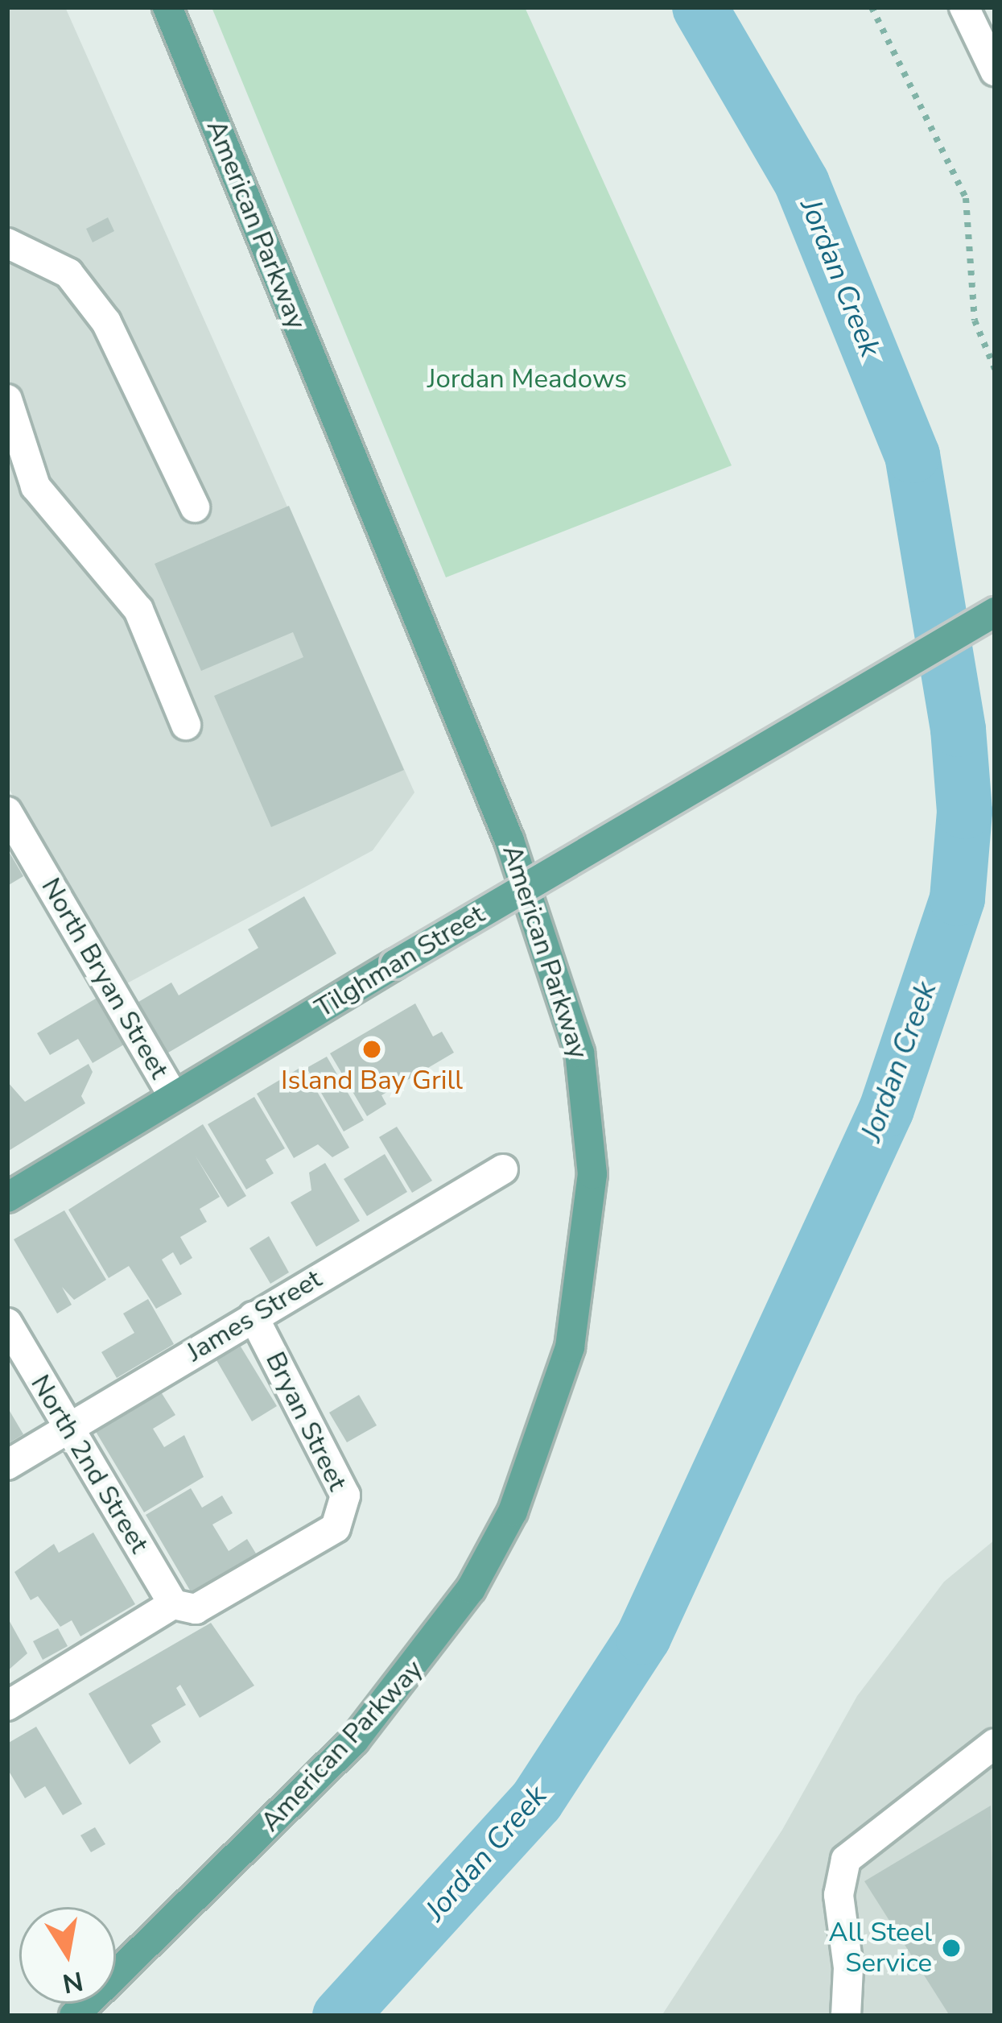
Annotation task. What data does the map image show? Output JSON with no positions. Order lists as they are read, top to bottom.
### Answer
{
  "streets": {
    "main road": ["American Parkway", "Tilghman Street"],
    "street": [
      "North Bryan Street",
      "James Street",
      "Bryan Street",
      "North 2nd Street"
    ]
  },
  "crossings": [
    ["Tilghman Street", "North Bryan Street"],
    ["James Street", "Bryan Street"],
    ["James Street", "North 2nd Street"],
    ["Bryan Street", "North 2nd Street"]
  ],
  "water": ["Jordan Creek"],
  "parks": ["Jordan Meadows"],
  "places": ["Island Bay Grill", "All Steel Service"],
  "north": "bottom"
}
